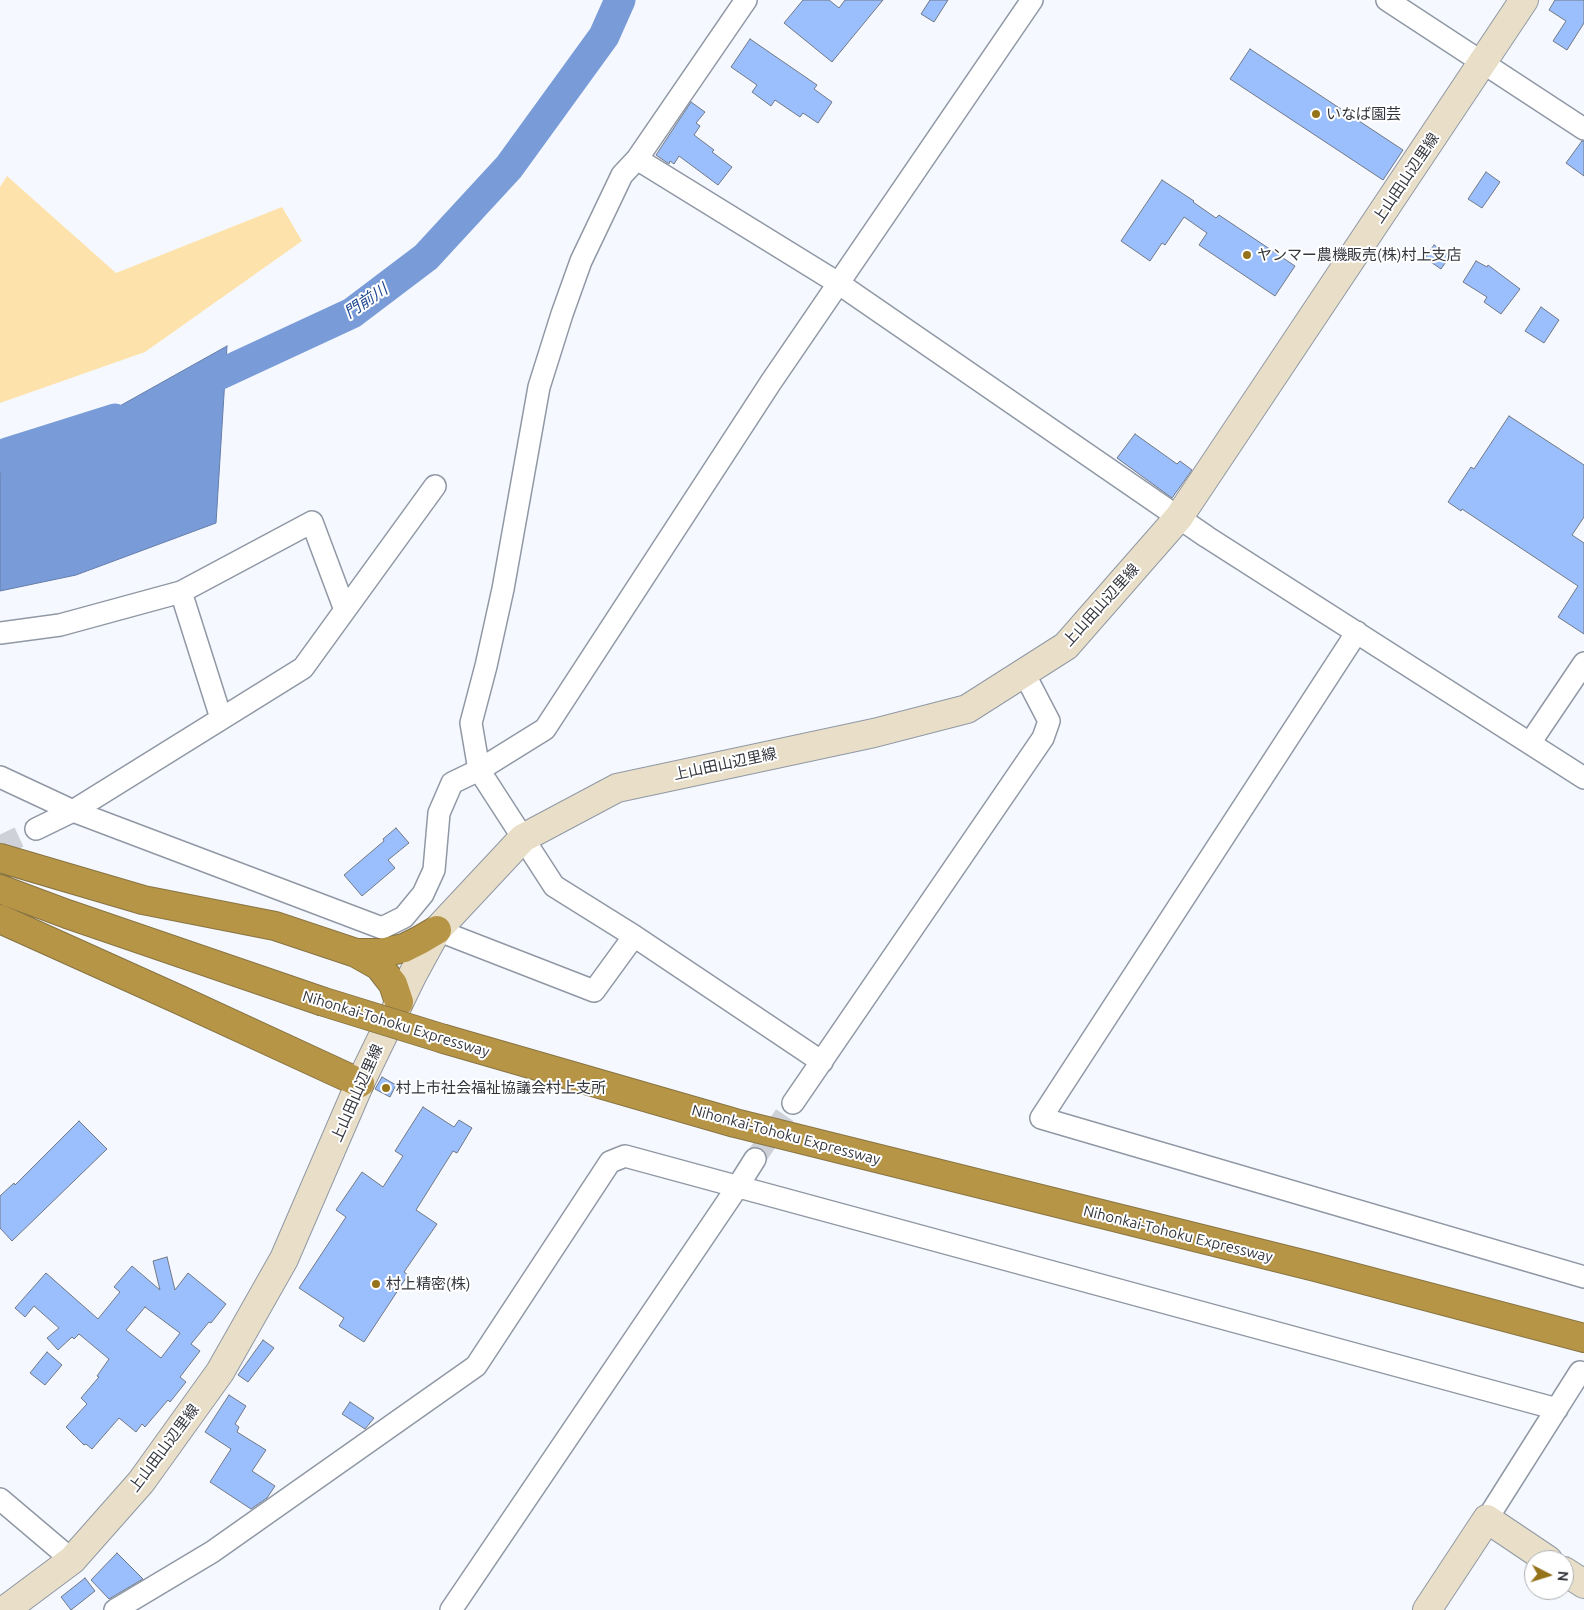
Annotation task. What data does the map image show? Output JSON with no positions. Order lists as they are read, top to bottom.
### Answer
{
  "streets": {
    "highway": ["Nihonkai-Tohoku Expressway"],
    "main road": ["上山田山辺里線"]
  },
  "water": ["門前川"],
  "places": [
    "いなば園芸",
    "ヤンマー農機販売(株)村上支店",
    "村上市社会福祉協議会村上支所",
    "村上精密(株)"
  ],
  "north": "right"
}
